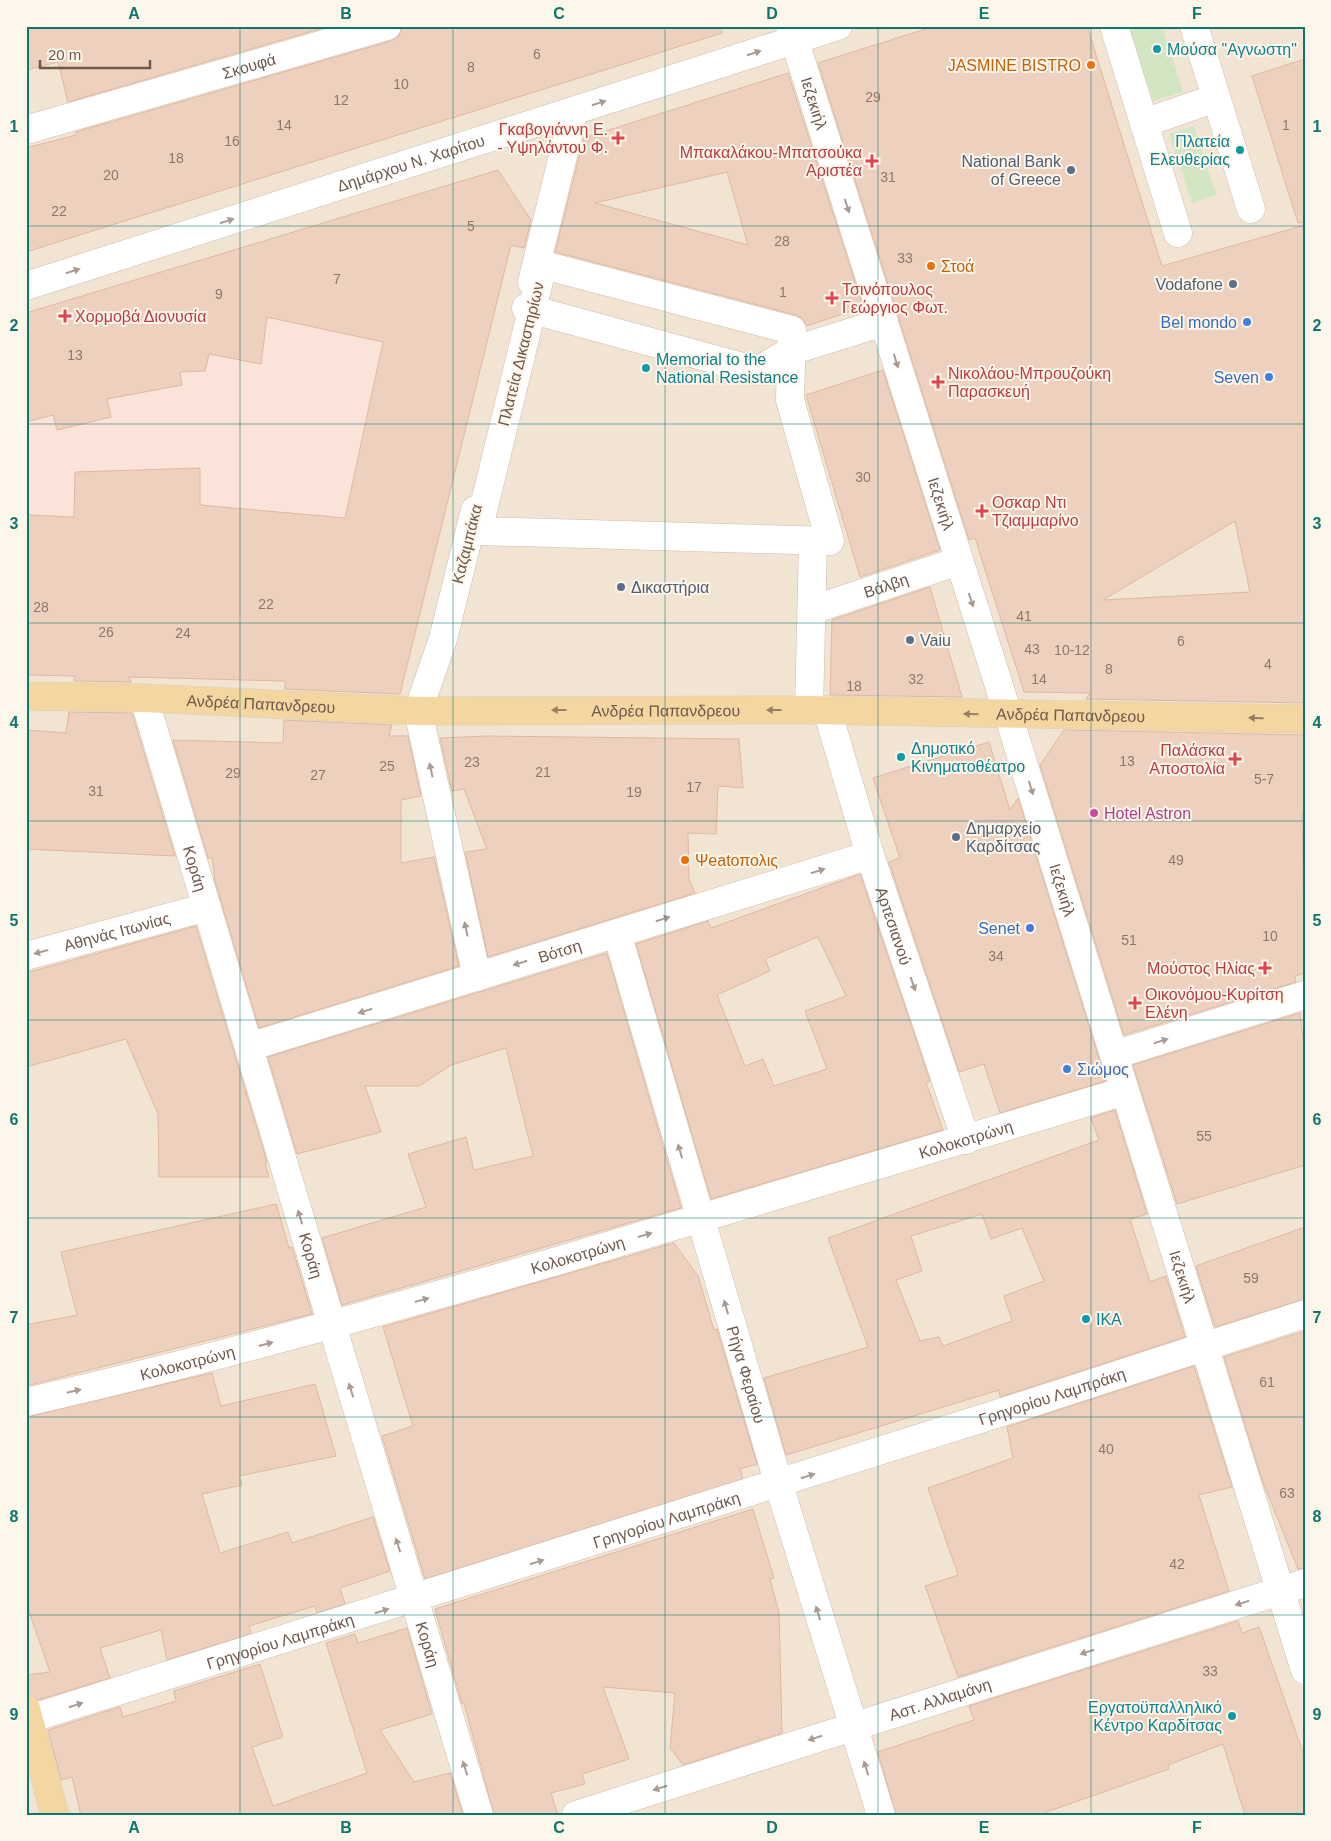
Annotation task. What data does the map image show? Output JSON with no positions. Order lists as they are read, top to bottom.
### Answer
{
  "streets": {
    "main road": ["Ανδρέα Παπανδρεου"],
    "street": [
      "Σκουφά",
      "Ιεζεκιήλ",
      "Δημάρχου Ν. Χαρίτου",
      "Πλατεία Δικαστηρίων",
      "Καζαμπάκα",
      "Βάλβη",
      "Κοράη",
      "Αρτεσιανού",
      "Αθηνάς Ιτωνίας",
      "Βότση",
      "Κολοκοτρώνη",
      "Ρήγα Φεραίου",
      "Γρηγορίου Λαμπράκη",
      "Αστ. Αλλαμάνη"
    ]
  },
  "crossings": [
    ["Ιεζεκιήλ", "Δημάρχου Ν. Χαρίτου"],
    ["Ιεζεκιήλ", "Βάλβη"],
    ["Ιεζεκιήλ", "Ανδρέα Παπανδρεου"],
    ["Ιεζεκιήλ", "Κολοκοτρώνη"],
    ["Ιεζεκιήλ", "Γρηγορίου Λαμπράκη"],
    ["Ιεζεκιήλ", "Αστ. Αλλαμάνη"],
    ["Δημάρχου Ν. Χαρίτου", "Καζαμπάκα"],
    ["Πλατεία Δικαστηρίων", "Καζαμπάκα"],
    ["Πλατεία Δικαστηρίων", "Αρτεσιανού"],
    ["Καζαμπάκα", "Ανδρέα Παπανδρεου"],
    ["Βάλβη", "Αρτεσιανού"],
    ["Ανδρέα Παπανδρεου", "Κοράη"],
    ["Ανδρέα Παπανδρεου", "Αρτεσιανού"],
    ["Κοράη", "Αθηνάς Ιτωνίας"],
    ["Κοράη", "Βότση"],
    ["Κοράη", "Κολοκοτρώνη"],
    ["Κοράη", "Γρηγορίου Λαμπράκη"],
    ["Αρτεσιανού", "Βότση"],
    ["Αρτεσιανού", "Κολοκοτρώνη"],
    ["Βότση", "Ρήγα Φεραίου"],
    ["Κολοκοτρώνη", "Ρήγα Φεραίου"],
    ["Ρήγα Φεραίου", "Γρηγορίου Λαμπράκη"],
    ["Ρήγα Φεραίου", "Αστ. Αλλαμάνη"]
  ],
  "one_way": [
    "Ιεζεκιήλ",
    "Δημάρχου Ν. Χαρίτου",
    "Ανδρέα Παπανδρεου",
    "Κοράη",
    "Αρτεσιανού",
    "Αθηνάς Ιτωνίας",
    "Κολοκοτρώνη",
    "Ρήγα Φεραίου",
    "Γρηγορίου Λαμπράκη",
    "Αστ. Αλλαμάνη"
  ],
  "places": {
    "other": [
      "Μούσα \"Αγνωστη\"",
      "JASMINE BISTRO",
      "Πλατεία Ελευθερίας",
      "National Bank of Greece",
      "Στοά",
      "Vodafone",
      "Bel mondo",
      "Memorial to the National Resistance",
      "Seven",
      "Δικαστήρια",
      "Vaiu",
      "Δημοτικό Κινηματοθέατρο",
      "Hotel Astron",
      "Δημαρχείο Καρδίτσας",
      "Ψeatοπολις",
      "Senet",
      "Σιώμος",
      "ΙΚΑ",
      "Εργατοϋπαλληλικό Κέντρο Καρδίτσας"
    ],
    "health": [
      "Γκαβογιάννη Ε. - Υψηλάντου Φ.",
      "Μπακαλάκου-Μπατσούκα Αριστέα",
      "Τσινόπουλος Γεώργιος Φωτ.",
      "Χορμοβά Διονυσία",
      "Νικολάου-Μπρουζούκη Παρασκευή",
      "Οσκαρ Ντι Τζιαμμαρίνο",
      "Παλάσκα Αποστολία",
      "Μούστος Ηλίας",
      "Οικονόμου-Κυρίτση Ελένη"
    ]
  },
  "house_numbers": [
    "6",
    "8",
    "10",
    "29",
    "12",
    "14",
    "1",
    "16",
    "18",
    "20",
    "31",
    "22",
    "5",
    "28",
    "33",
    "7",
    "1",
    "9",
    "13",
    "30",
    "22",
    "28",
    "41",
    "26",
    "24",
    "6",
    "43",
    "10-12",
    "4",
    "8",
    "32",
    "14",
    "18",
    "13",
    "23",
    "25",
    "21",
    "29",
    "27",
    "5-7",
    "17",
    "31",
    "19",
    "49",
    "10",
    "51",
    "34",
    "55",
    "59",
    "61",
    "40",
    "63",
    "42",
    "33"
  ],
  "scale_bar": "20 m",
  "grid": {
    "columns": [
      "A",
      "B",
      "C",
      "D",
      "E",
      "F"
    ],
    "rows": [
      "1",
      "2",
      "3",
      "4",
      "5",
      "6",
      "7",
      "8",
      "9"
    ]
  }
}
